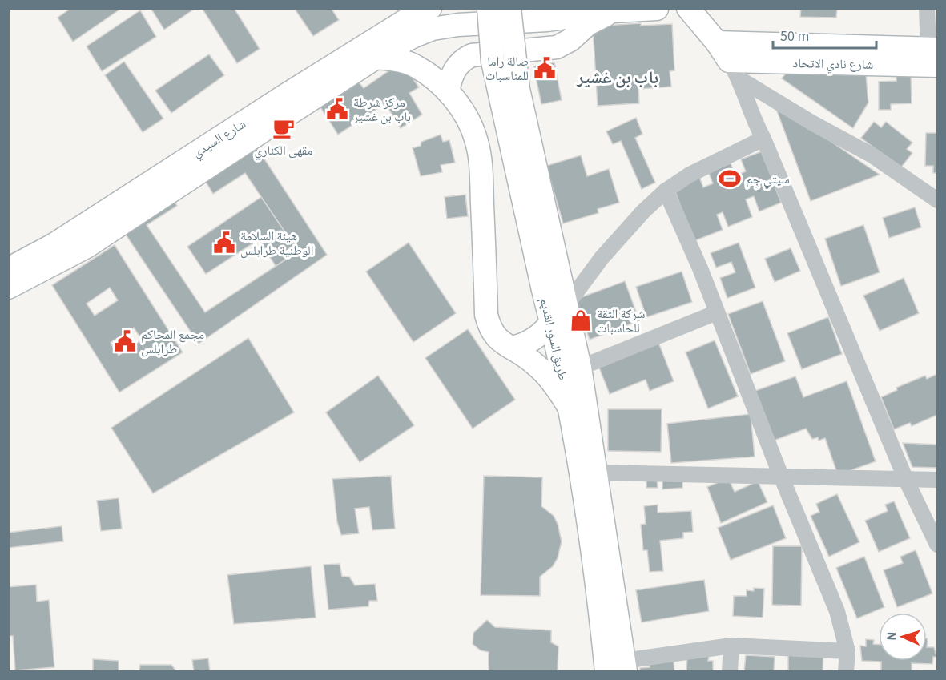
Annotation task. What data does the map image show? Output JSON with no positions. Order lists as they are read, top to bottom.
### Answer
{
  "streets": {
    "main road": ["شارع نادي الاتحاد", "شارع السيدي", "طريق السور القديم"]
  },
  "districts": ["باب بن غشير"],
  "places": {
    "public building": [
      "صالة راما للمناسبات",
      "مركز شرطة باب بن غشير",
      "هيئة السلامة الوطنية طرابلس",
      "مجمع المحاكم طرابلس"
    ],
    "cafe": ["مقهى الكناري"],
    "sports": ["سيتي جِم"],
    "shop": ["شركة الثقة للحاسبات"]
  },
  "scale_bar": "50 m",
  "north": "left"
}
